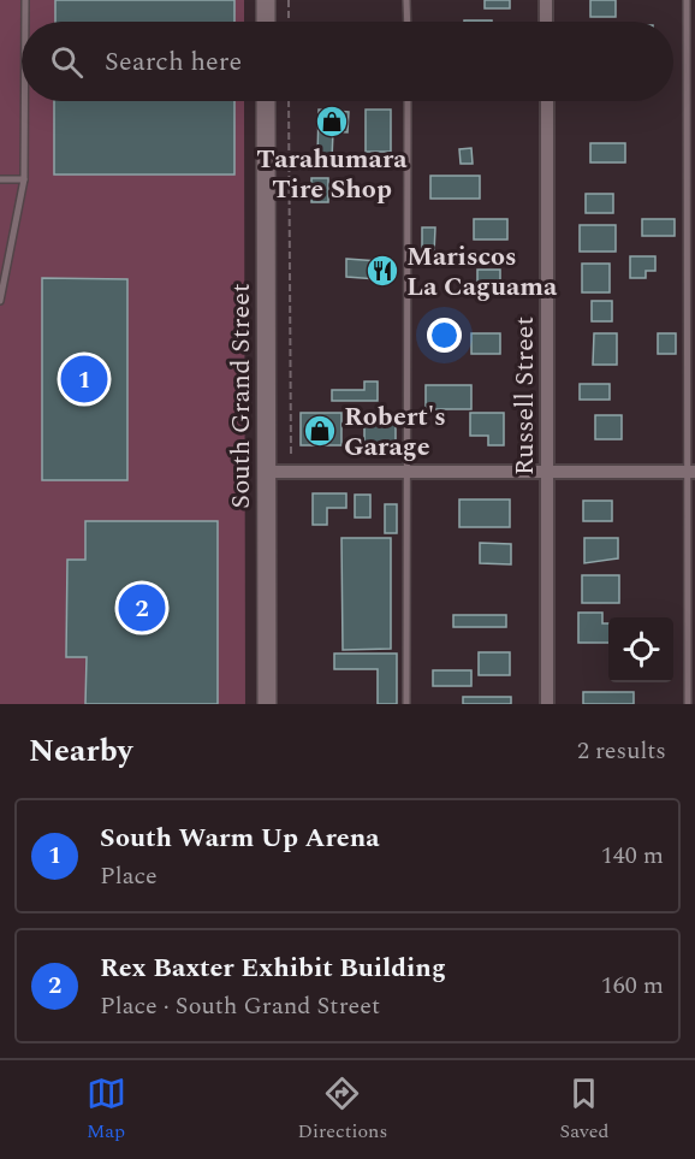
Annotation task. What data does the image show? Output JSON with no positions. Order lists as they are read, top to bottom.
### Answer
{
  "streets": {
    "main road": ["South Grand Street"],
    "street": ["Russell Street"]
  },
  "places": {
    "shop": ["Tarahumara Tire Shop", "Robert's Garage"],
    "restaurant": ["Mariscos La Caguama"]
  },
  "page": {
    "search": "Search here",
    "pins": ["1", "2"],
    "heading": ["Nearby", "2 results"],
    "list": [
      {
        "mark": "1",
        "name": "South Warm Up Arena",
        "note": "Place",
        "value": "140 m"
      },
      {
        "mark": "2",
        "name": "Rex Baxter Exhibit Building",
        "note": "Place · South Grand Street",
        "value": "160 m"
      }
    ],
    "nav": ["Map", "Directions", "Saved"]
  }
}
